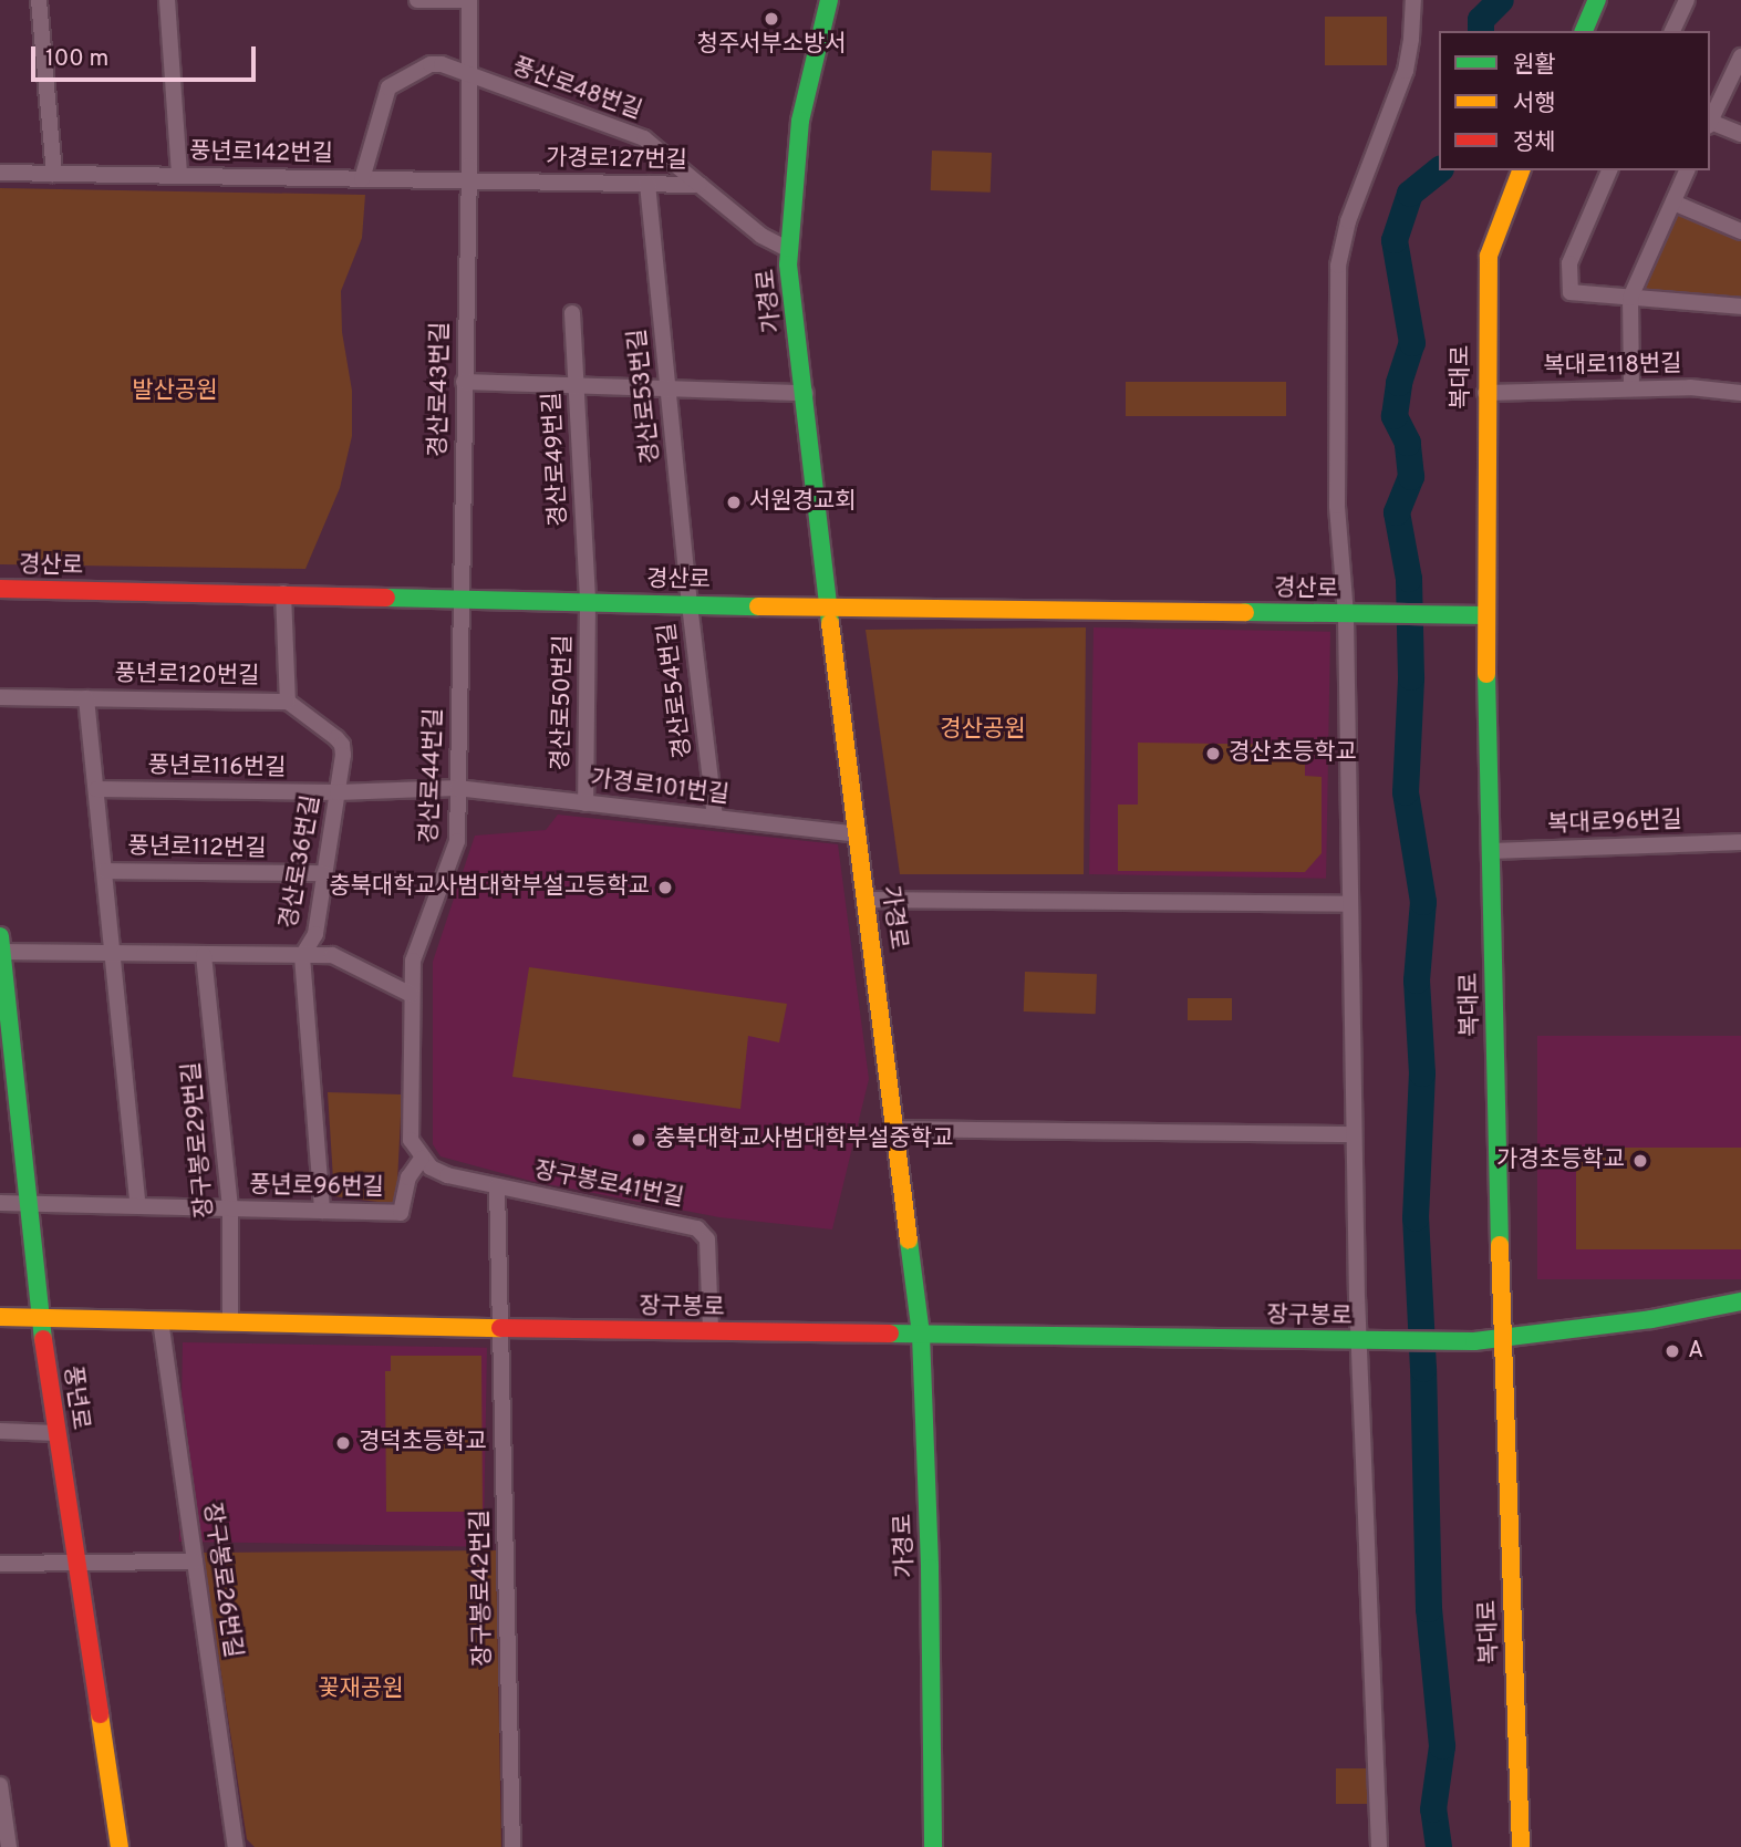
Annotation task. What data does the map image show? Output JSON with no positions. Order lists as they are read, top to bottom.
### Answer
{
  "streets": {
    "street": [
      "풍산로48번길",
      "풍년로142번길",
      "가경로127번길",
      "가경로",
      "복대로118번길",
      "복대로",
      "경산로43번길",
      "경산로53번길",
      "경산로49번길",
      "경산로",
      "풍년로120번길",
      "경산로54번길",
      "경산로50번길",
      "풍년로116번길",
      "경산로44번길",
      "가경로101번길",
      "복대로96번길",
      "풍년로112번길",
      "경산로36번길",
      "장구봉로29번길",
      "장구봉로41번길",
      "풍년로96번길",
      "장구봉로",
      "풍년로",
      "장구봉로26번길",
      "장구봉로42번길"
    ]
  },
  "crossings": [
    ["풍산로48번길", "풍년로142번길"],
    ["풍산로48번길", "가경로127번길"],
    ["풍년로142번길", "가경로127번길"],
    ["풍년로142번길", "경산로43번길"],
    ["가경로127번길", "가경로"],
    ["가경로127번길", "경산로43번길"],
    ["가경로127번길", "경산로53번길"],
    ["가경로", "경산로"],
    ["가경로", "가경로101번길"],
    ["가경로", "장구봉로"],
    ["복대로118번길", "복대로"],
    ["복대로", "경산로"],
    ["복대로", "복대로96번길"],
    ["복대로", "장구봉로"],
    ["경산로43번길", "경산로"],
    ["경산로43번길", "경산로44번길"],
    ["경산로53번길", "경산로"],
    ["경산로53번길", "경산로54번길"],
    ["경산로49번길", "경산로"],
    ["경산로49번길", "경산로50번길"],
    ["경산로", "경산로54번길"],
    ["경산로", "경산로50번길"],
    ["경산로", "경산로44번길"],
    ["풍년로120번길", "풍년로116번길"],
    ["풍년로120번길", "풍년로112번길"],
    ["풍년로120번길", "경산로36번길"],
    ["경산로54번길", "가경로101번길"],
    ["경산로50번길", "가경로101번길"],
    ["풍년로116번길", "가경로101번길"],
    ["풍년로116번길", "풍년로112번길"],
    ["풍년로116번길", "경산로36번길"],
    ["경산로44번길", "가경로101번길"],
    ["가경로101번길", "경산로36번길"],
    ["풍년로112번길", "경산로36번길"],
    ["경산로36번길", "풍년로96번길"],
    ["장구봉로29번길", "풍년로96번길"],
    ["장구봉로29번길", "장구봉로"],
    ["장구봉로41번길", "풍년로96번길"],
    ["장구봉로41번길", "장구봉로"],
    ["장구봉로41번길", "장구봉로42번길"],
    ["풍년로96번길", "풍년로"],
    ["장구봉로", "풍년로"],
    ["장구봉로", "장구봉로26번길"],
    ["장구봉로", "장구봉로42번길"]
  ],
  "parks": ["발산공원", "경산공원", "꽃재공원"],
  "places": [
    "청주서부소방서",
    "서원경교회",
    "경산초등학교",
    "충북대학교사범대학부설고등학교",
    "충북대학교사범대학부설중학교",
    "가경초등학교",
    "A",
    "경덕초등학교"
  ],
  "legend": ["원활", "서행", "정체"],
  "scale_bar": "100 m"
}
